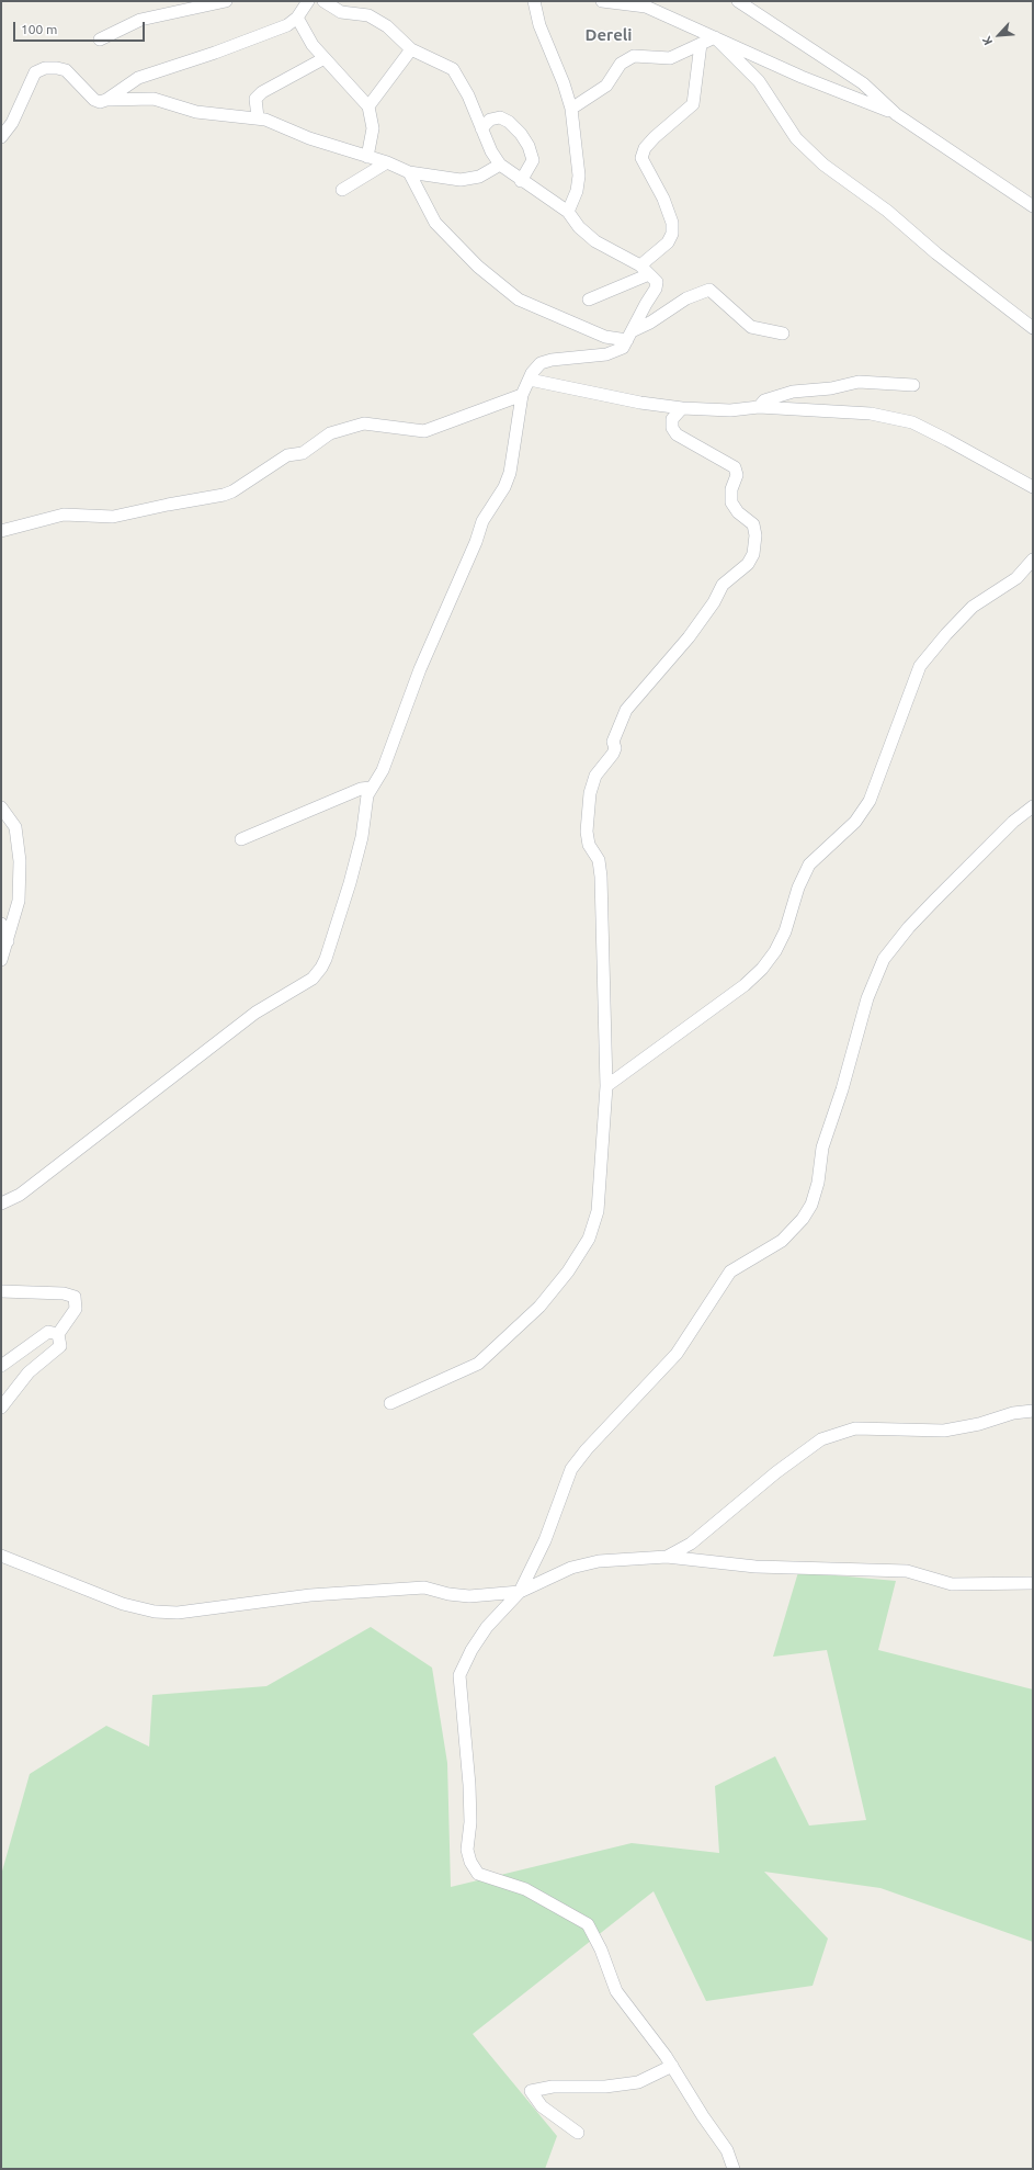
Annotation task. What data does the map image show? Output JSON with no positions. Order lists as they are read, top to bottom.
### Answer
{
  "districts": ["Dereli"],
  "scale_bar": "100 m",
  "north": "bottom left"
}
